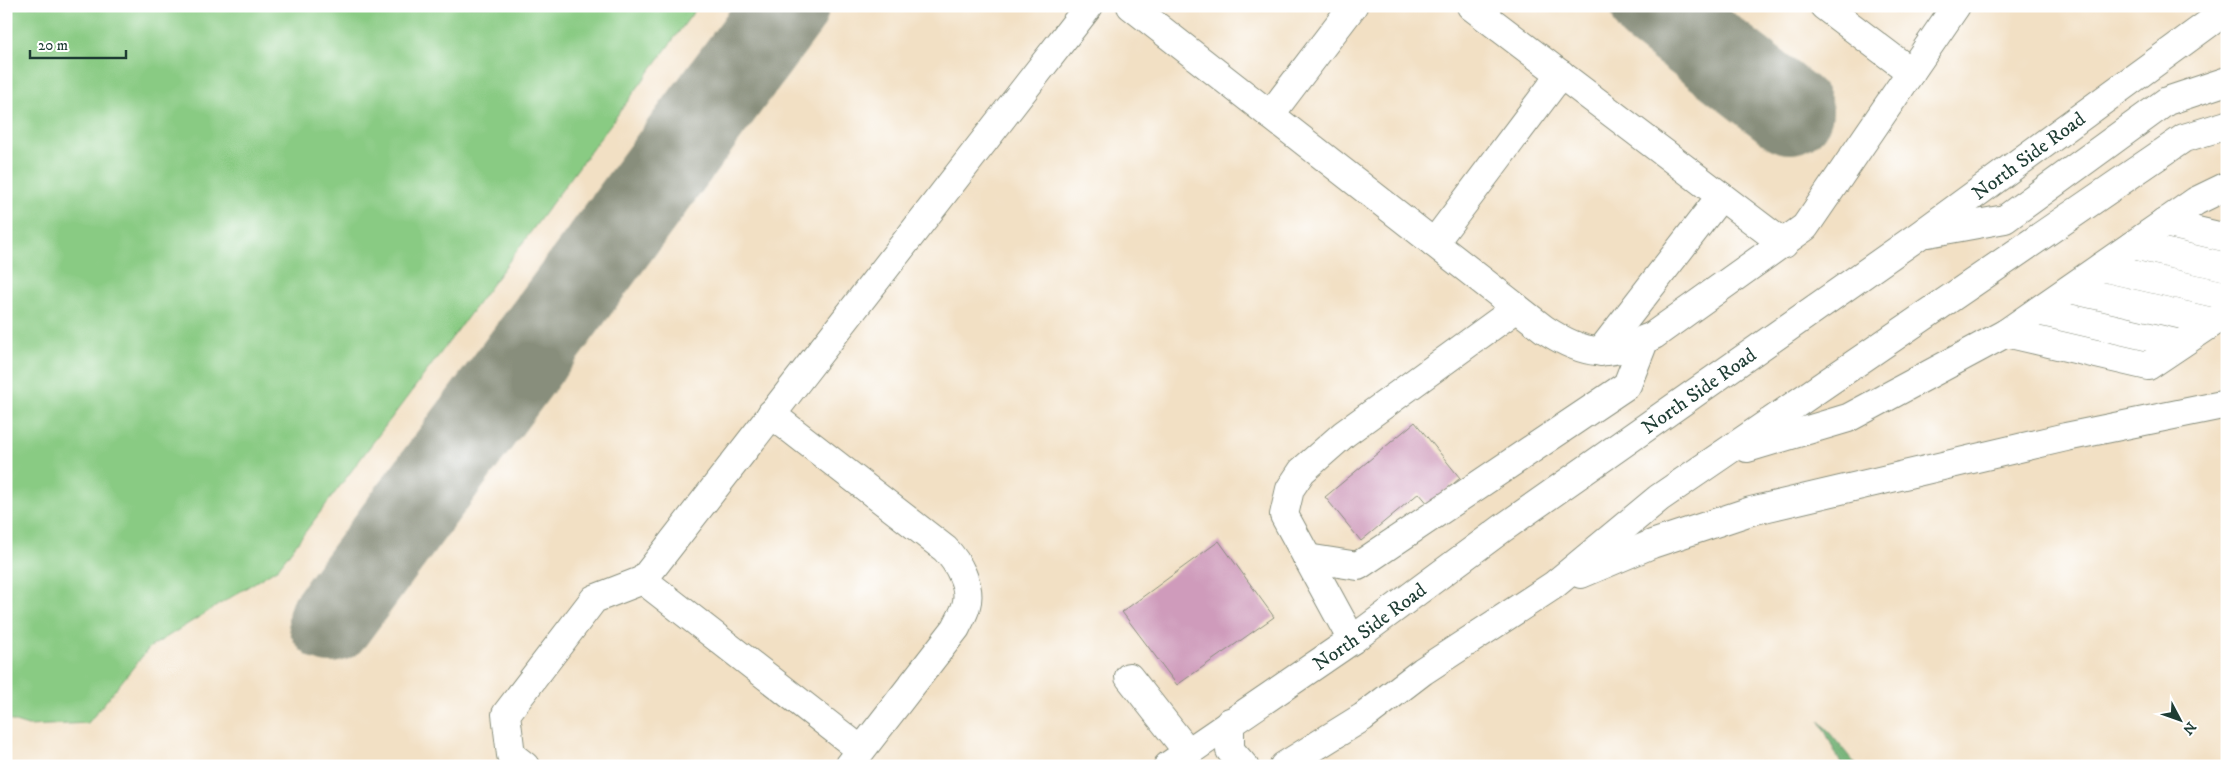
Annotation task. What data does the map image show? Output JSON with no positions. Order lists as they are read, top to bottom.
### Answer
{
  "streets": {
    "street": ["North Side Road"]
  },
  "scale_bar": "20 m",
  "north": "bottom right"
}
